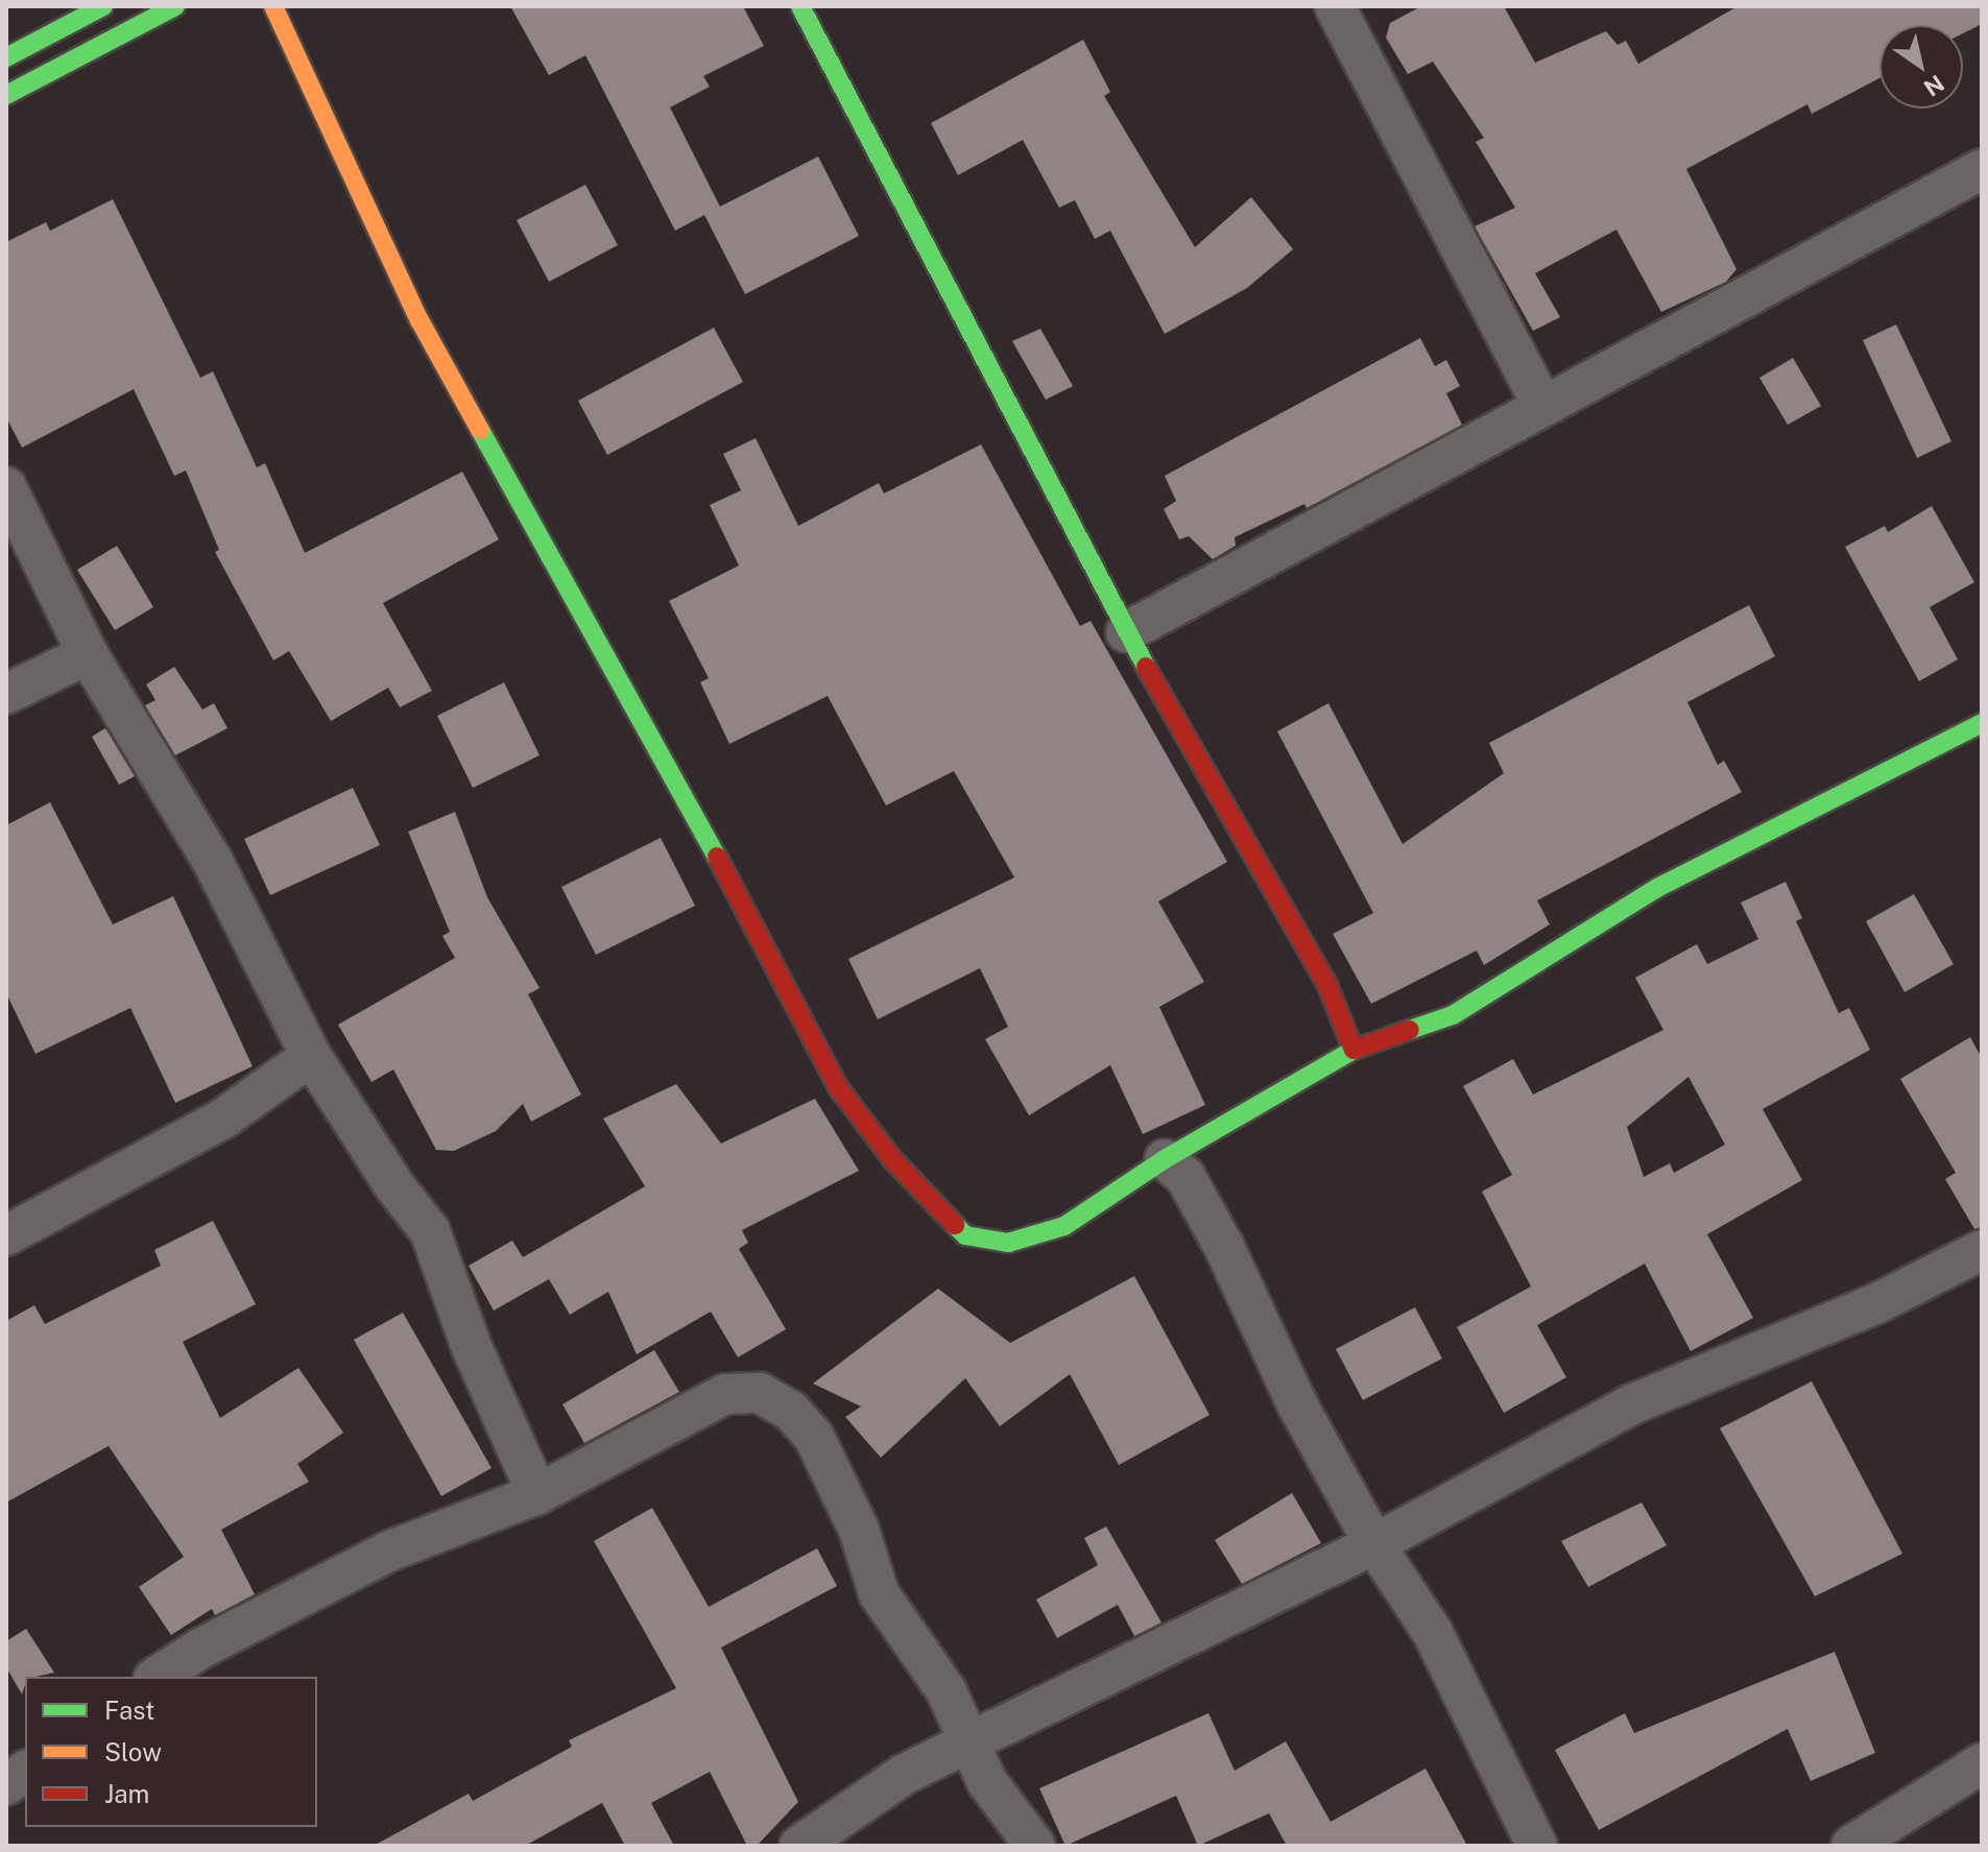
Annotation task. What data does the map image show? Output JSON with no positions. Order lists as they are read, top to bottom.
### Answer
{
  "legend": ["Fast", "Slow", "Jam"],
  "north": "bottom right"
}
